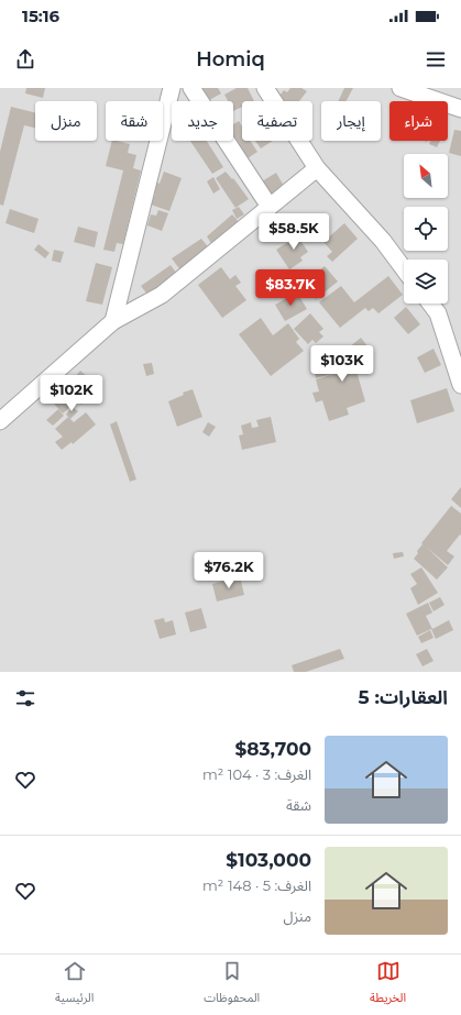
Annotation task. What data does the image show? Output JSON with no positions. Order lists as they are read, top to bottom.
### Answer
{
  "north": "top left",
  "page": {
    "status": "15:16",
    "header": "Homiq",
    "chip": [
      "شراء",
      "إيجار",
      "تصفية",
      "جديد",
      "شقة",
      "منزل"
    ],
    "price": [
      "$58.5K",
      "$83.7K",
      "$103K",
      "$102K",
      "$76.2K"
    ],
    "heading": "العقارات: 5",
    "list": [
      {
        "name": "$83,700",
        "note": "الغرف: 3 · 104 m² · شقة"
      },
      {
        "name": "$103,000",
        "note": "الغرف: 5 · 148 m² · منزل"
      }
    ],
    "tabs": ["الخريطة", "المحفوظات", "الرئيسية"]
  }
}
